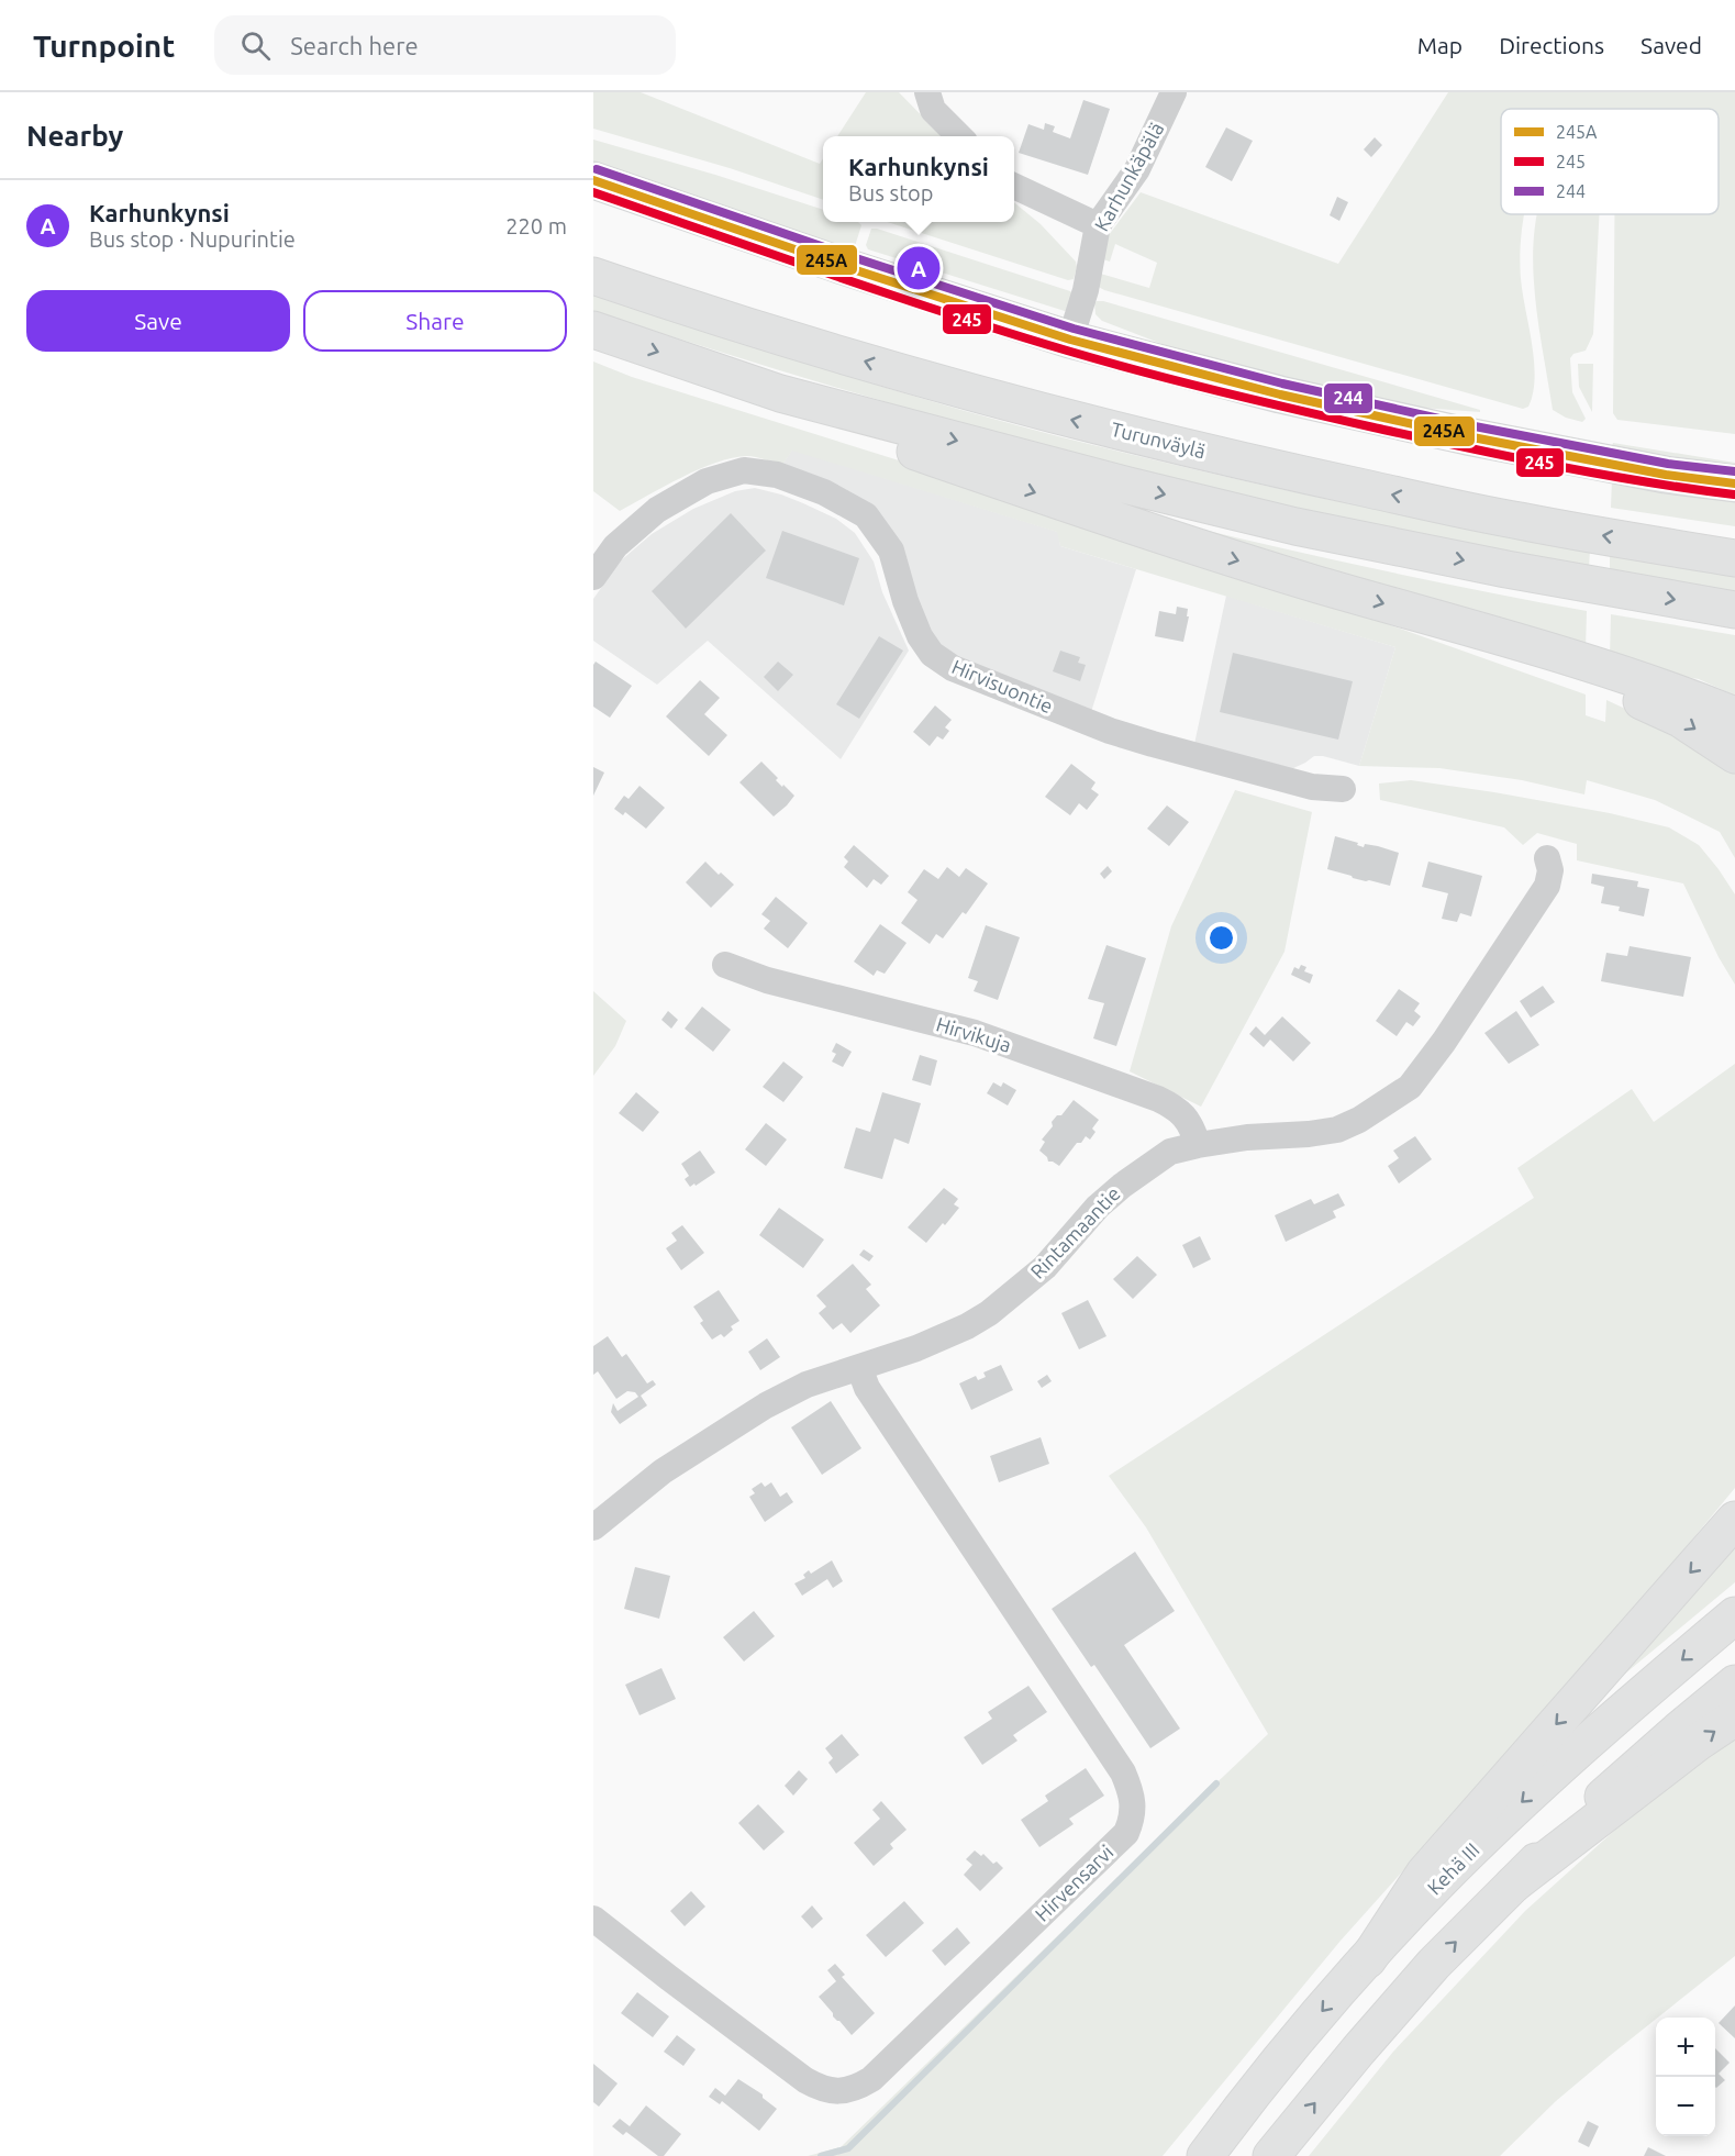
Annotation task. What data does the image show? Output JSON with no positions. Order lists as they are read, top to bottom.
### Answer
{
  "streets": {
    "main road": ["Turunväylä", "Kehä III"],
    "street": [
      "Karhunkäpälä",
      "Hirvisuontie",
      "Hirvikuja",
      "Rintamaantie",
      "Hirvensarvi"
    ]
  },
  "crossings": [
    ["Hirvikuja", "Rintamaantie"],
    ["Rintamaantie", "Hirvensarvi"]
  ],
  "lines": ["transit line 244", "transit line 245A", "transit line 245"],
  "legend": ["245A", "245", "244"],
  "page": {
    "header": "Turnpoint",
    "search": "Search here",
    "nav": ["Map", "Directions", "Saved"],
    "heading": "Nearby",
    "popup": ["Karhunkynsi", "Bus stop"],
    "list": [
      {
        "mark": "A",
        "name": "Karhunkynsi",
        "note": "Bus stop · Nupurintie",
        "value": "220 m"
      }
    ],
    "pins": "A",
    "buttons": ["Save", "Share"],
    "map_buttons": ["+", "−"]
  }
}
